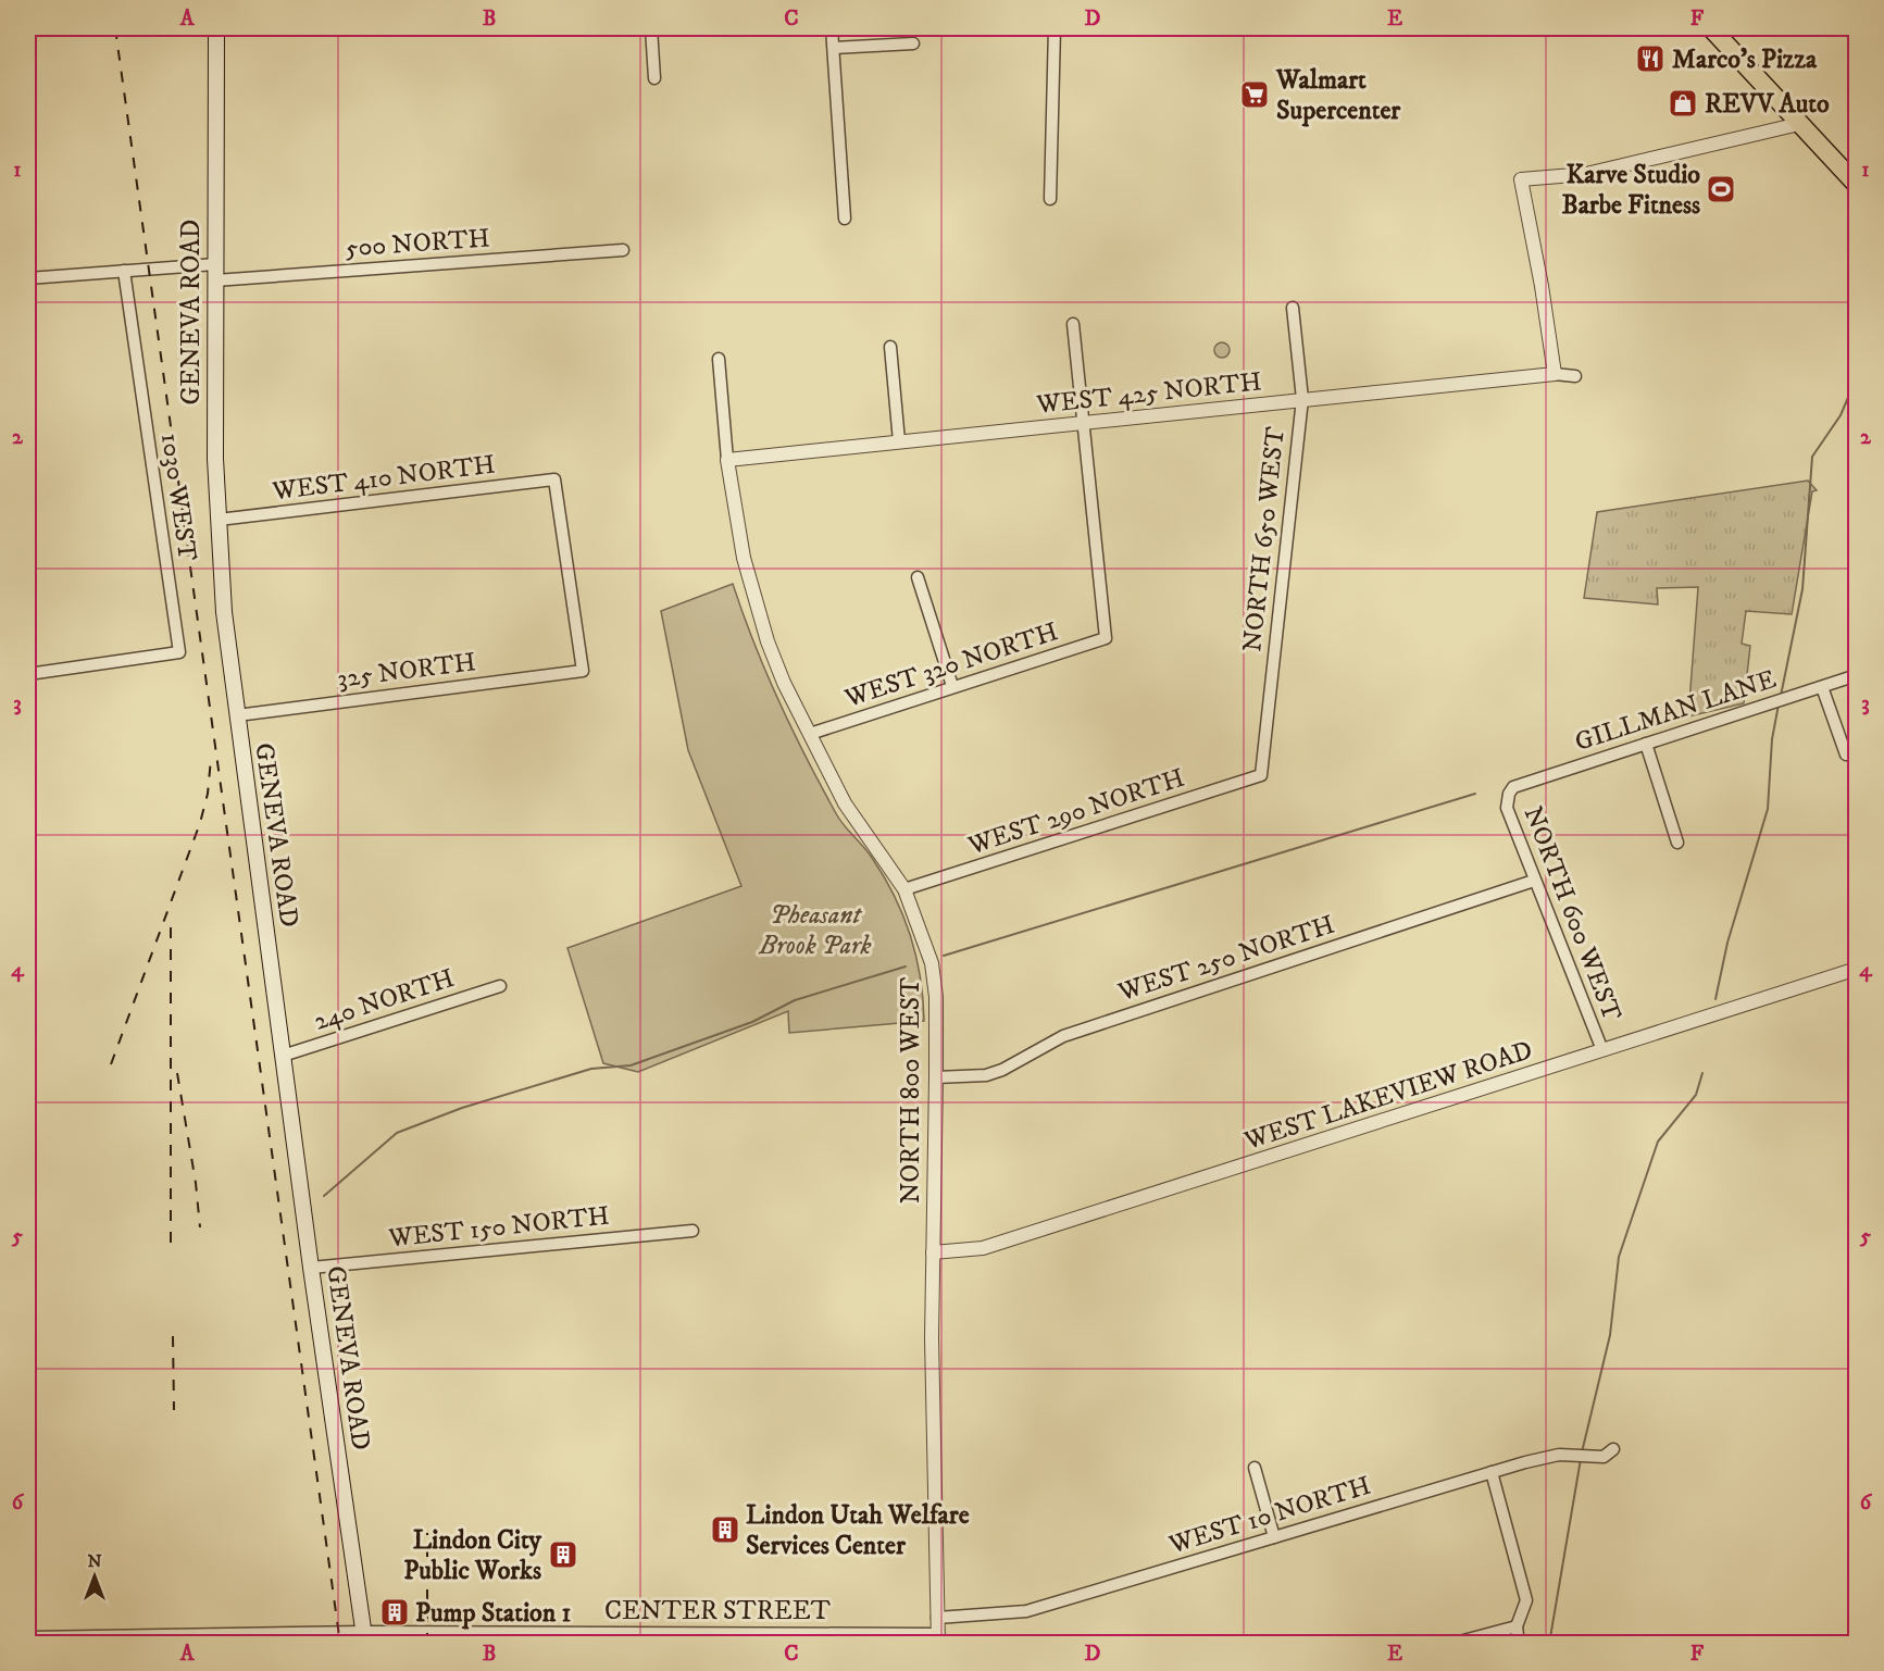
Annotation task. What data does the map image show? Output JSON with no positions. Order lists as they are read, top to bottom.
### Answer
{
  "streets": {
    "main road": ["GENEVA ROAD"],
    "street": [
      "500 NORTH",
      "WEST 425 NORTH",
      "WEST 410 NORTH",
      "1030 WEST",
      "NORTH 650 WEST",
      "WEST 320 NORTH",
      "325 NORTH",
      "GILLMAN LANE",
      "WEST 290 NORTH",
      "NORTH 600 WEST",
      "WEST 250 NORTH",
      "240 NORTH",
      "NORTH 800 WEST",
      "WEST LAKEVIEW ROAD",
      "WEST 150 NORTH",
      "WEST 10 NORTH",
      "CENTER STREET"
    ]
  },
  "crossings": [
    ["500 NORTH", "GENEVA ROAD"],
    ["GENEVA ROAD", "WEST 410 NORTH"],
    ["GENEVA ROAD", "325 NORTH"],
    ["GENEVA ROAD", "240 NORTH"],
    ["GENEVA ROAD", "WEST 150 NORTH"],
    ["GENEVA ROAD", "CENTER STREET"],
    ["WEST 425 NORTH", "NORTH 650 WEST"],
    ["WEST 425 NORTH", "WEST 320 NORTH"],
    ["WEST 425 NORTH", "NORTH 800 WEST"],
    ["WEST 410 NORTH", "325 NORTH"],
    ["NORTH 650 WEST", "WEST 290 NORTH"],
    ["WEST 320 NORTH", "NORTH 800 WEST"],
    ["GILLMAN LANE", "NORTH 600 WEST"],
    ["WEST 290 NORTH", "NORTH 800 WEST"],
    ["NORTH 600 WEST", "WEST 250 NORTH"],
    ["NORTH 600 WEST", "WEST LAKEVIEW ROAD"],
    ["WEST 250 NORTH", "NORTH 800 WEST"],
    ["NORTH 800 WEST", "WEST LAKEVIEW ROAD"],
    ["NORTH 800 WEST", "WEST 10 NORTH"],
    ["NORTH 800 WEST", "CENTER STREET"]
  ],
  "parks": ["Pheasant Brook Park"],
  "places": {
    "restaurant": ["Marco's Pizza"],
    "supermarket": ["Walmart Supercenter"],
    "shop": ["REVV Auto"],
    "sports": ["Karve Studio Barbe Fitness"],
    "building": ["Lindon Utah Welfare Services Center", "Lindon City Public Works", "Pump Station 1"]
  },
  "north": "top",
  "grid": {
    "columns": [
      "A",
      "B",
      "C",
      "D",
      "E",
      "F"
    ],
    "rows": [
      "1",
      "2",
      "3",
      "4",
      "5",
      "6"
    ]
  }
}
